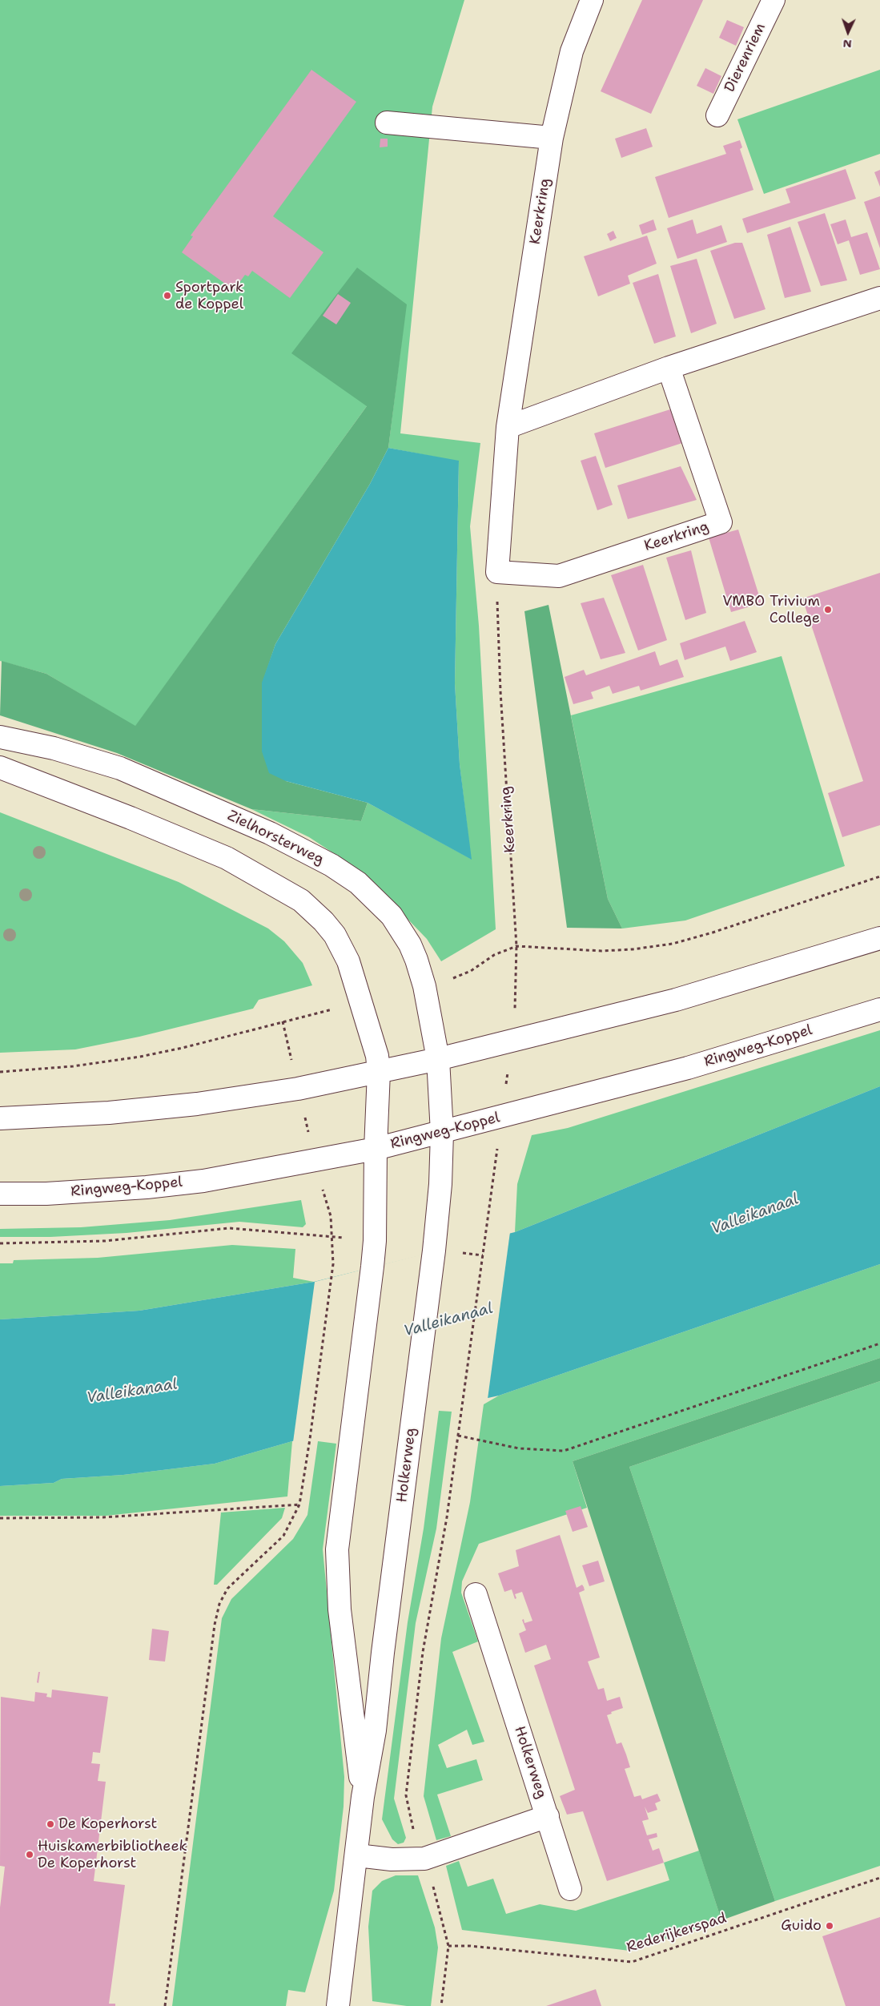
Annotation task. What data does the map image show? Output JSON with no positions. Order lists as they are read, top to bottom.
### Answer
{
  "streets": {
    "main road": [
      "Dierenriem",
      "Keerkring",
      "Zielhorsterweg",
      "Ringweg-Koppel",
      "Holkerweg"
    ],
    "path": ["Rederijkerspad"]
  },
  "crossings": [
    ["Zielhorsterweg", "Ringweg-Koppel"],
    ["Zielhorsterweg", "Holkerweg"],
    ["Ringweg-Koppel", "Holkerweg"]
  ],
  "water": ["Valleikanaal"],
  "places": [
    "Sportpark de Koppel",
    "VMBO Trivium College",
    "De Koperhorst",
    "Huiskamerbibliotheek De Koperhorst",
    "Guido"
  ],
  "north": "bottom"
}
